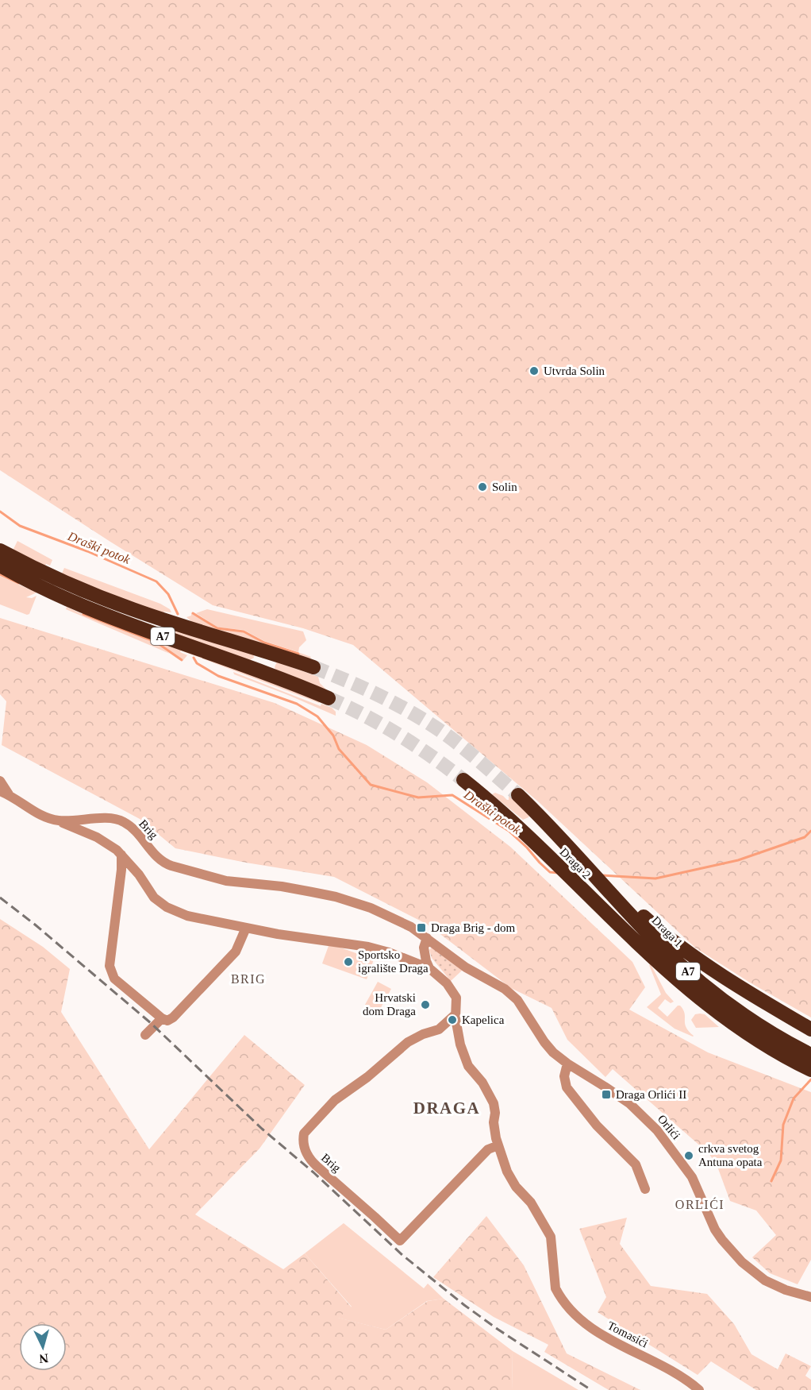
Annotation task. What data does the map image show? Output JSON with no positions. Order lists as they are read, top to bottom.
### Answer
{
  "streets": {
    "highway": ["A7", "Draga 2", "Draga 1"],
    "street": ["Brig", "Orlići", "Tomasići"]
  },
  "crossings": [
    ["A7", "Draga 2"],
    ["A7", "Draga 1"],
    ["Brig", "Orlići"],
    ["Brig", "Tomasići"]
  ],
  "districts": ["BRIG", "DRAGA", "ORLIĆI"],
  "water": ["Draški potok"],
  "places": {
    "other": [
      "Utvrda Solin",
      "Solin",
      "Sportsko igralište Draga",
      "Hrvatski dom Draga",
      "Kapelica",
      "crkva svetog Antuna opata"
    ],
    "transit": ["Draga Brig - dom", "Draga Orlići II"]
  },
  "north": "bottom"
}
